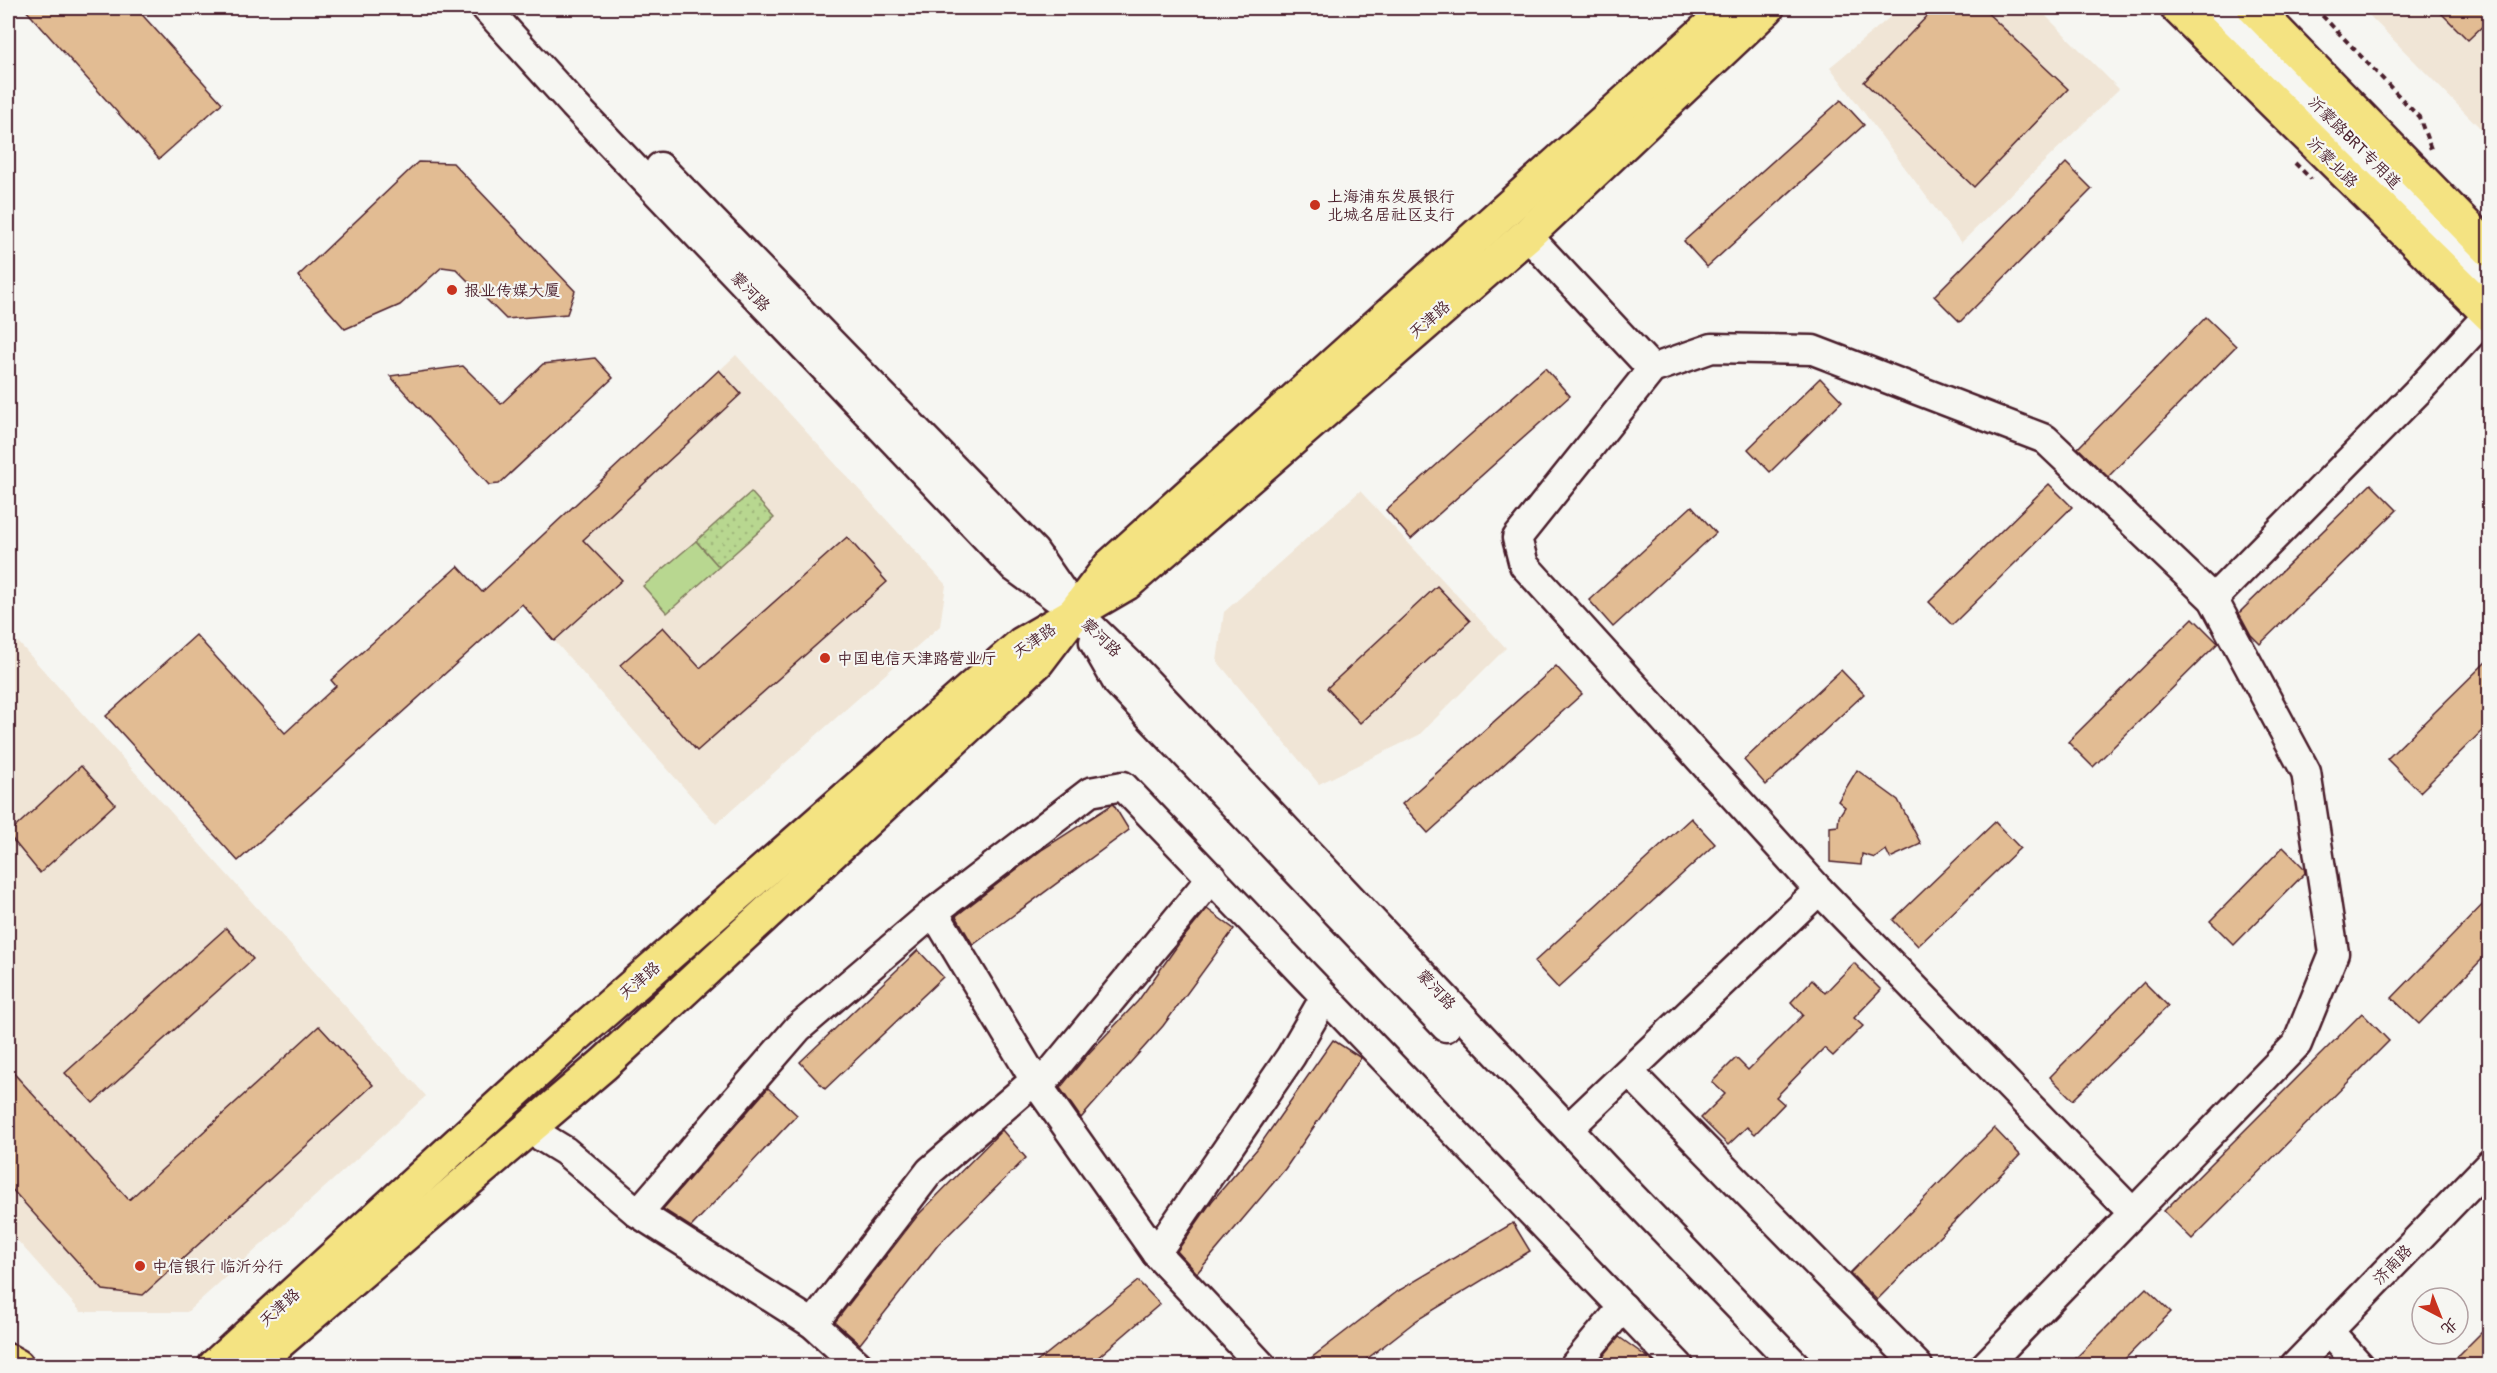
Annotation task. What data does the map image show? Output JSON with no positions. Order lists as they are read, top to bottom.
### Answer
{
  "streets": {
    "main road": ["沂蒙北路", "天津路"],
    "street": ["沂蒙路BRT专用道", "蒙河路", "济南路"]
  },
  "crossings": [
    ["蒙河路", "天津路"]
  ],
  "places": [
    "上海浦东发展银行 北城名居社区支行",
    "报业传媒大厦",
    "中国电信天津路营业厅",
    "中信银行 临沂分行"
  ],
  "north": "bottom right"
}
